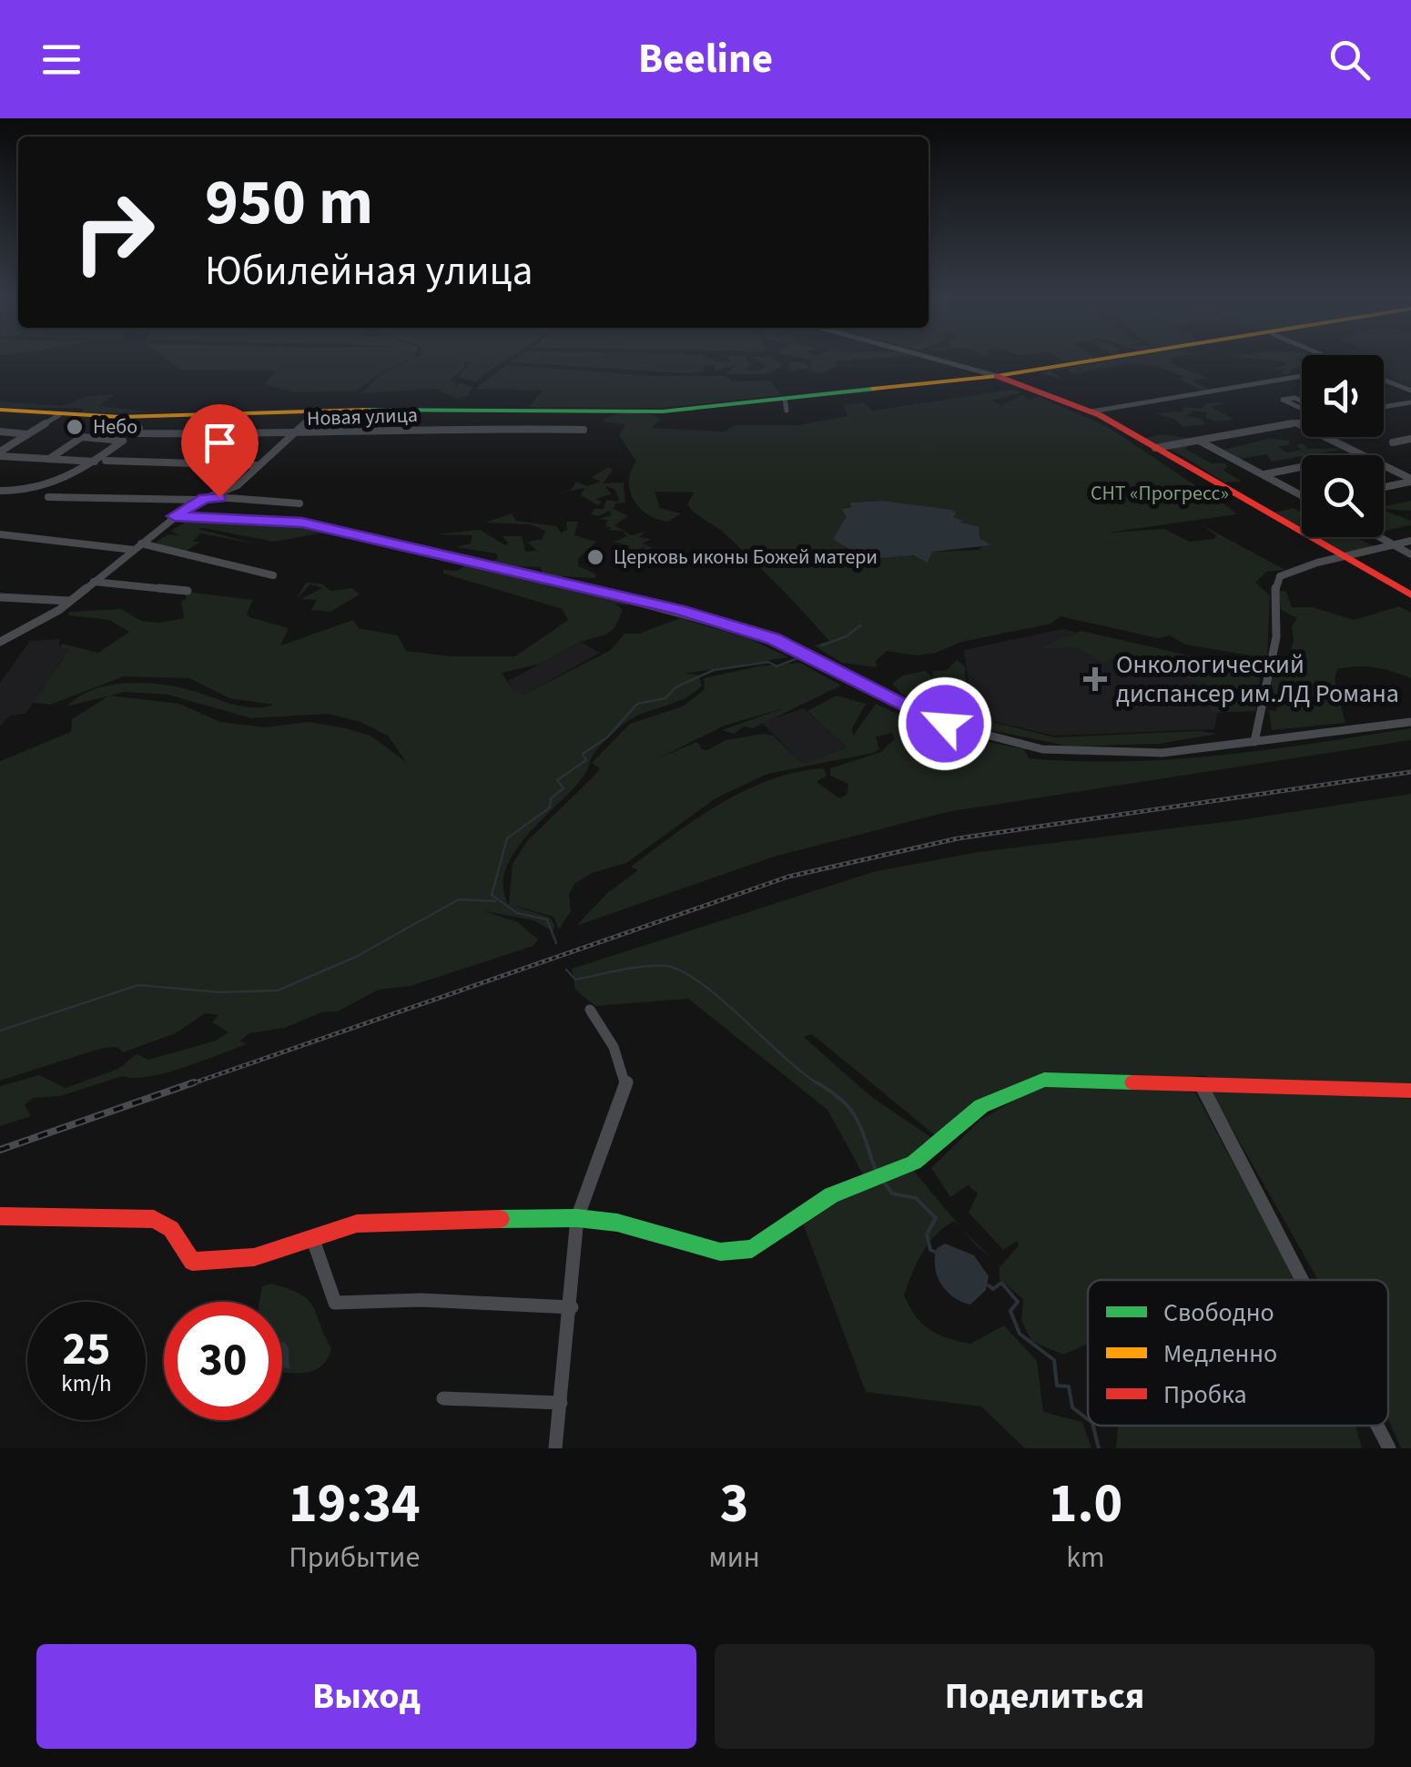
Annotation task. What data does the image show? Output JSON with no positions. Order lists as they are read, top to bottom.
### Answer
{
  "streets": {
    "street": ["Новая улица"]
  },
  "parks": ["СНТ «Прогресс»"],
  "places": {
    "other": ["Небо", "Церковь иконы Божей матери"],
    "health": ["Онкологический диспансер им.ЛД Романа"]
  },
  "legend": ["Свободно", "Медленно", "Пробка"],
  "page": {
    "header": "Beeline",
    "turn": ["950 m", "Юбилейная улица"],
    "speed": "25 km/h",
    "limit": "30",
    "eta": [
      "19:34",
      "Прибытие",
      "3",
      "мин",
      "1.0",
      "km"
    ],
    "buttons": ["Выход", "Поделиться"]
  }
}
